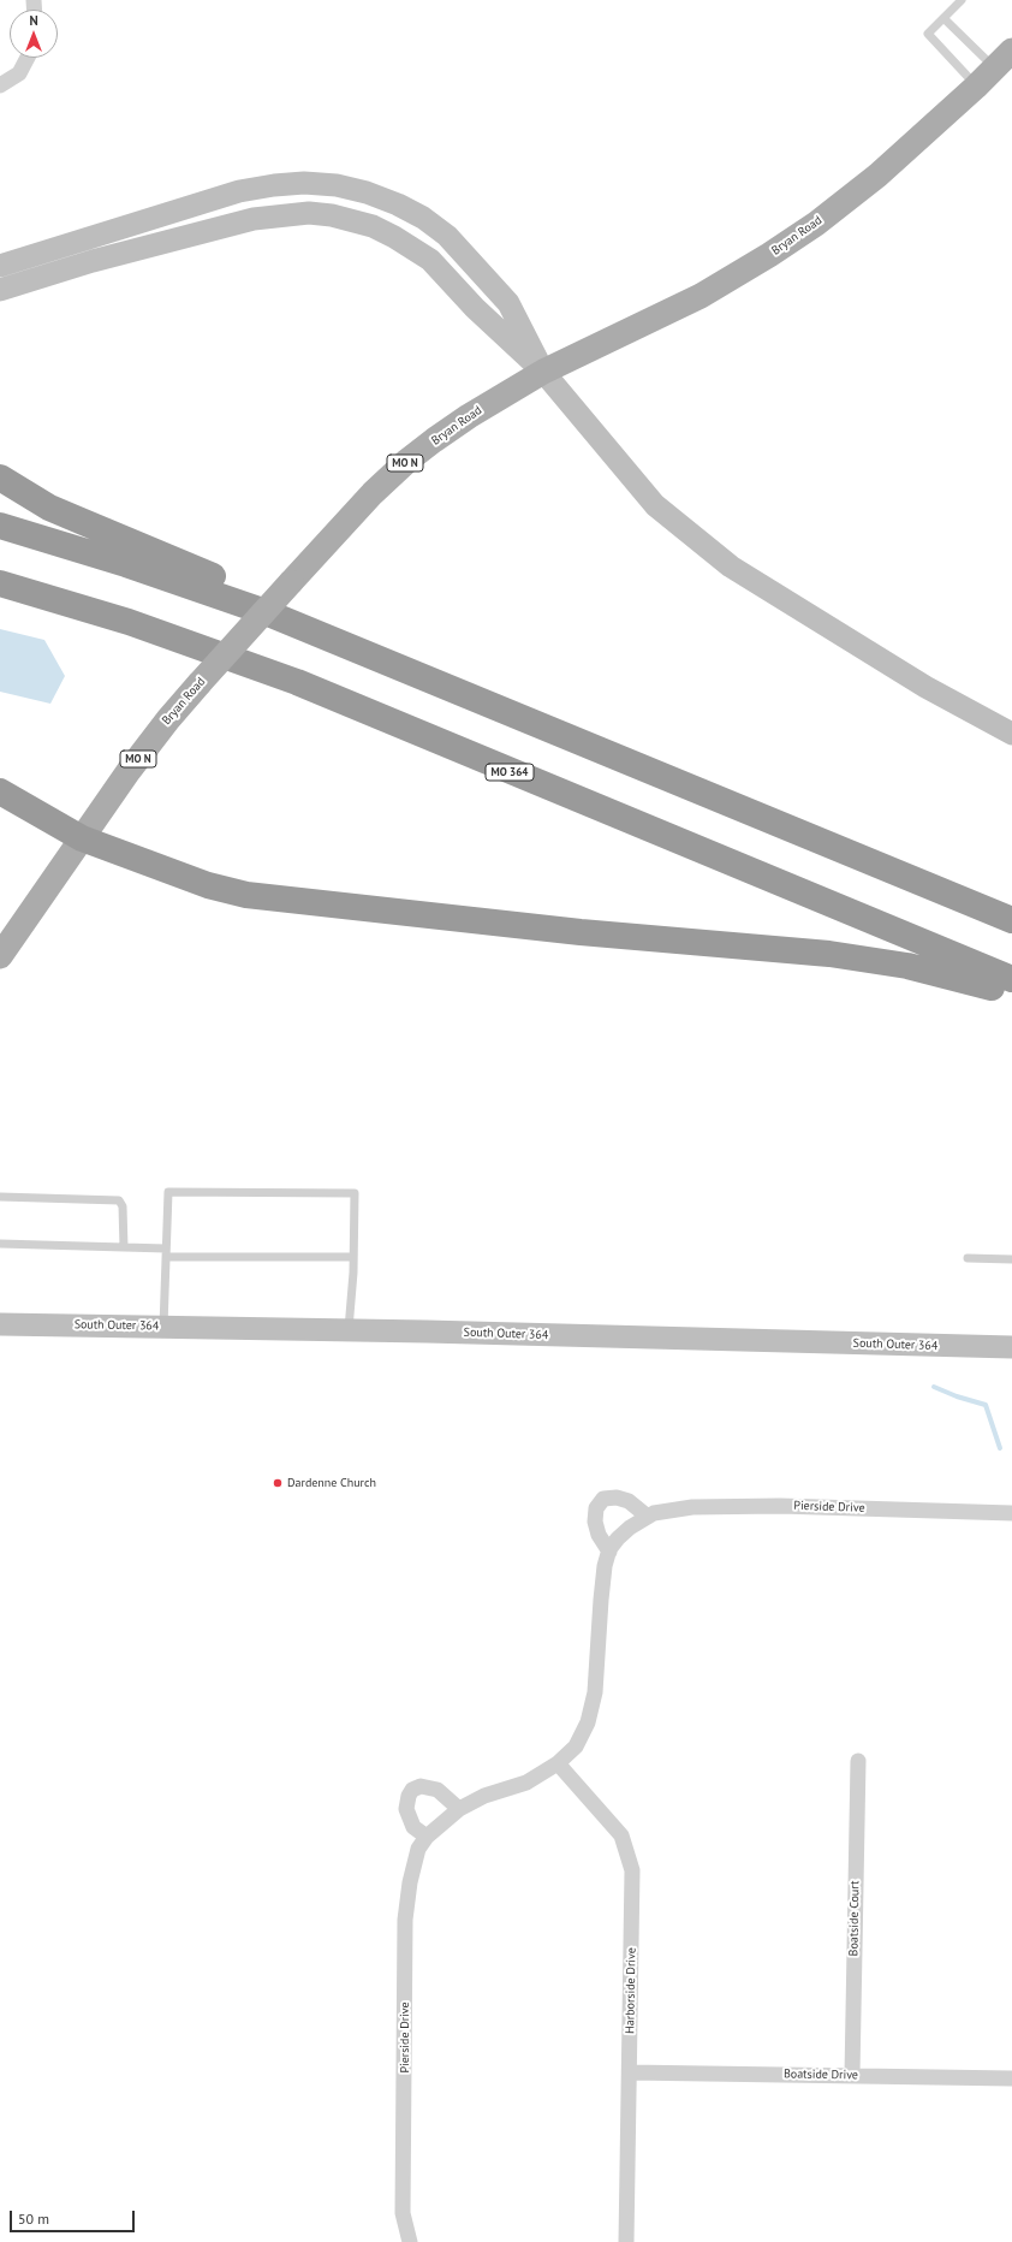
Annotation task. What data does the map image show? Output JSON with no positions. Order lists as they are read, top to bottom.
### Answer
{
  "streets": {
    "highway": ["MO 364"],
    "main road": ["Bryan Road", "MO N", "South Outer 364"],
    "street": [
      "Pierside Drive",
      "Boatside Court",
      "Harborside Drive",
      "Boatside Drive"
    ]
  },
  "crossings": [
    ["Pierside Drive", "Harborside Drive"],
    ["Boatside Court", "Boatside Drive"],
    ["Harborside Drive", "Boatside Drive"]
  ],
  "places": ["Dardenne Church"],
  "scale_bar": "50 m",
  "north": "top"
}
